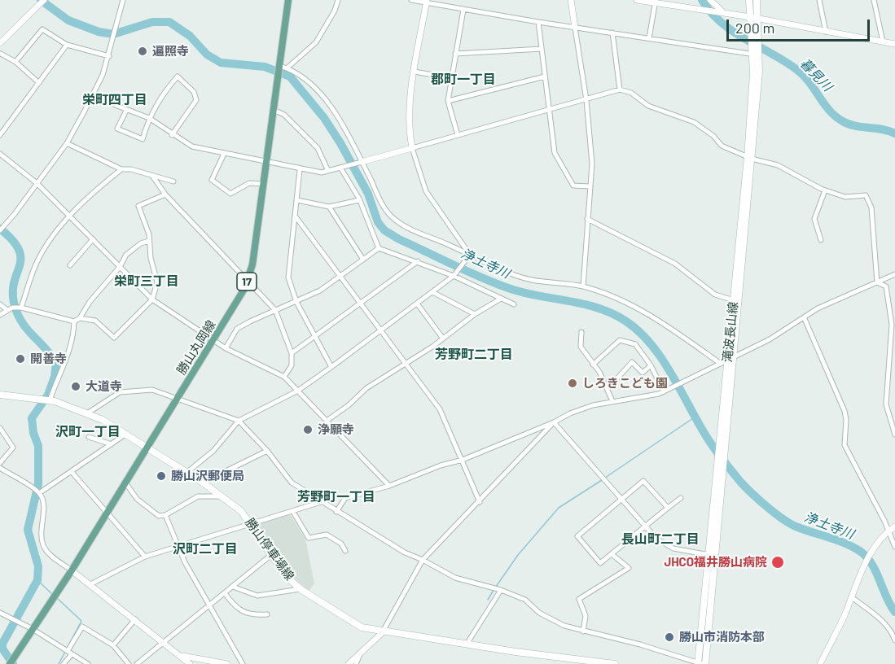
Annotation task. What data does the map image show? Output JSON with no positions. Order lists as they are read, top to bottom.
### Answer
{
  "streets": {
    "main road": [
      "17",
      "滝波長山線",
      "勝山丸岡線",
      "勝山停車場線"
    ]
  },
  "crossings": [
    ["勝山丸岡線", "勝山停車場線"]
  ],
  "districts": [
    "郡町一丁目",
    "栄町四丁目",
    "栄町三丁目",
    "芳野町二丁目",
    "沢町一丁目",
    "芳野町一丁目",
    "長山町二丁目",
    "沢町二丁目"
  ],
  "water": ["暮見川", "浄土寺川"],
  "places": [
    "遍照寺",
    "開善寺",
    "しろきこども園",
    "大道寺",
    "浄願寺",
    "勝山沢郵便局",
    "JHCO福井勝山病院",
    "勝山市消防本部"
  ],
  "scale_bar": "200 m"
}
